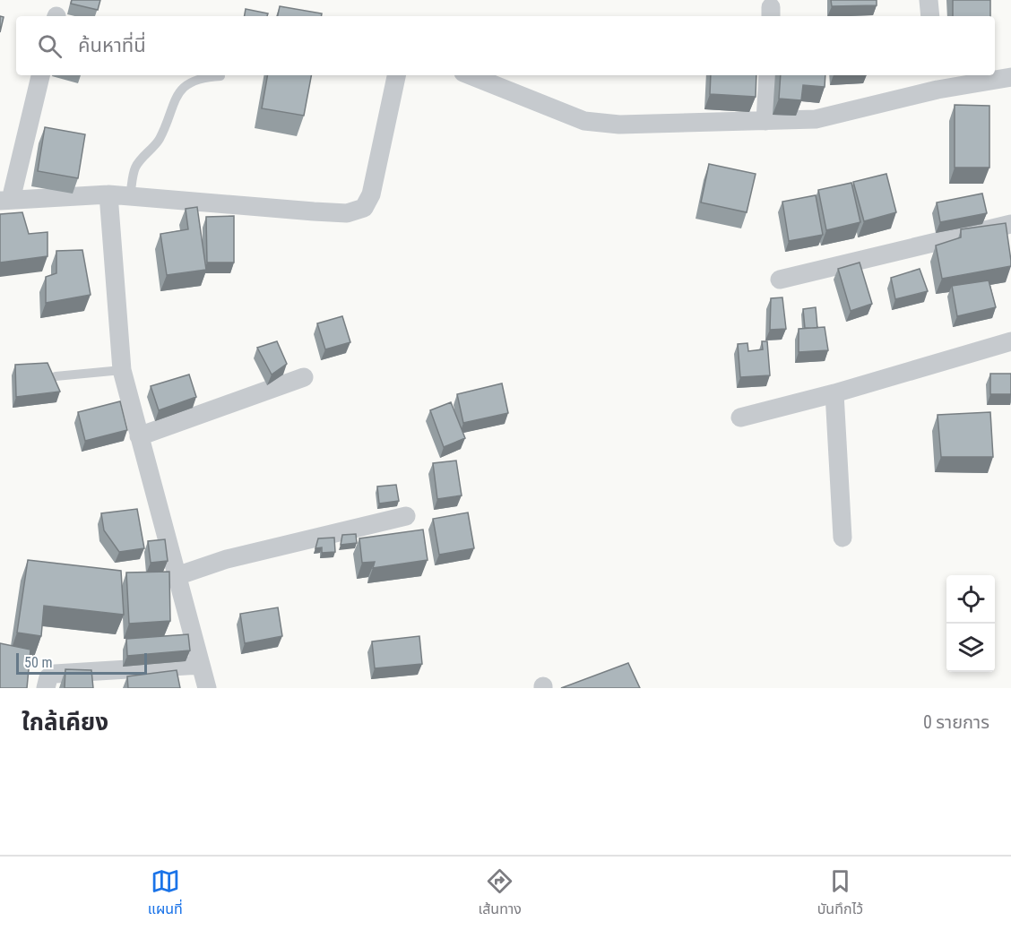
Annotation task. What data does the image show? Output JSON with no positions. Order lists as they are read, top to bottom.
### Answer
{
  "scale_bar": "50 m",
  "page": {
    "search": "ค้นหาที่นี่",
    "scale": "50 m",
    "heading": ["ใกล้เคียง", "0 รายการ"],
    "nav": ["แผนที่", "เส้นทาง", "บันทึกไว้"]
  }
}
